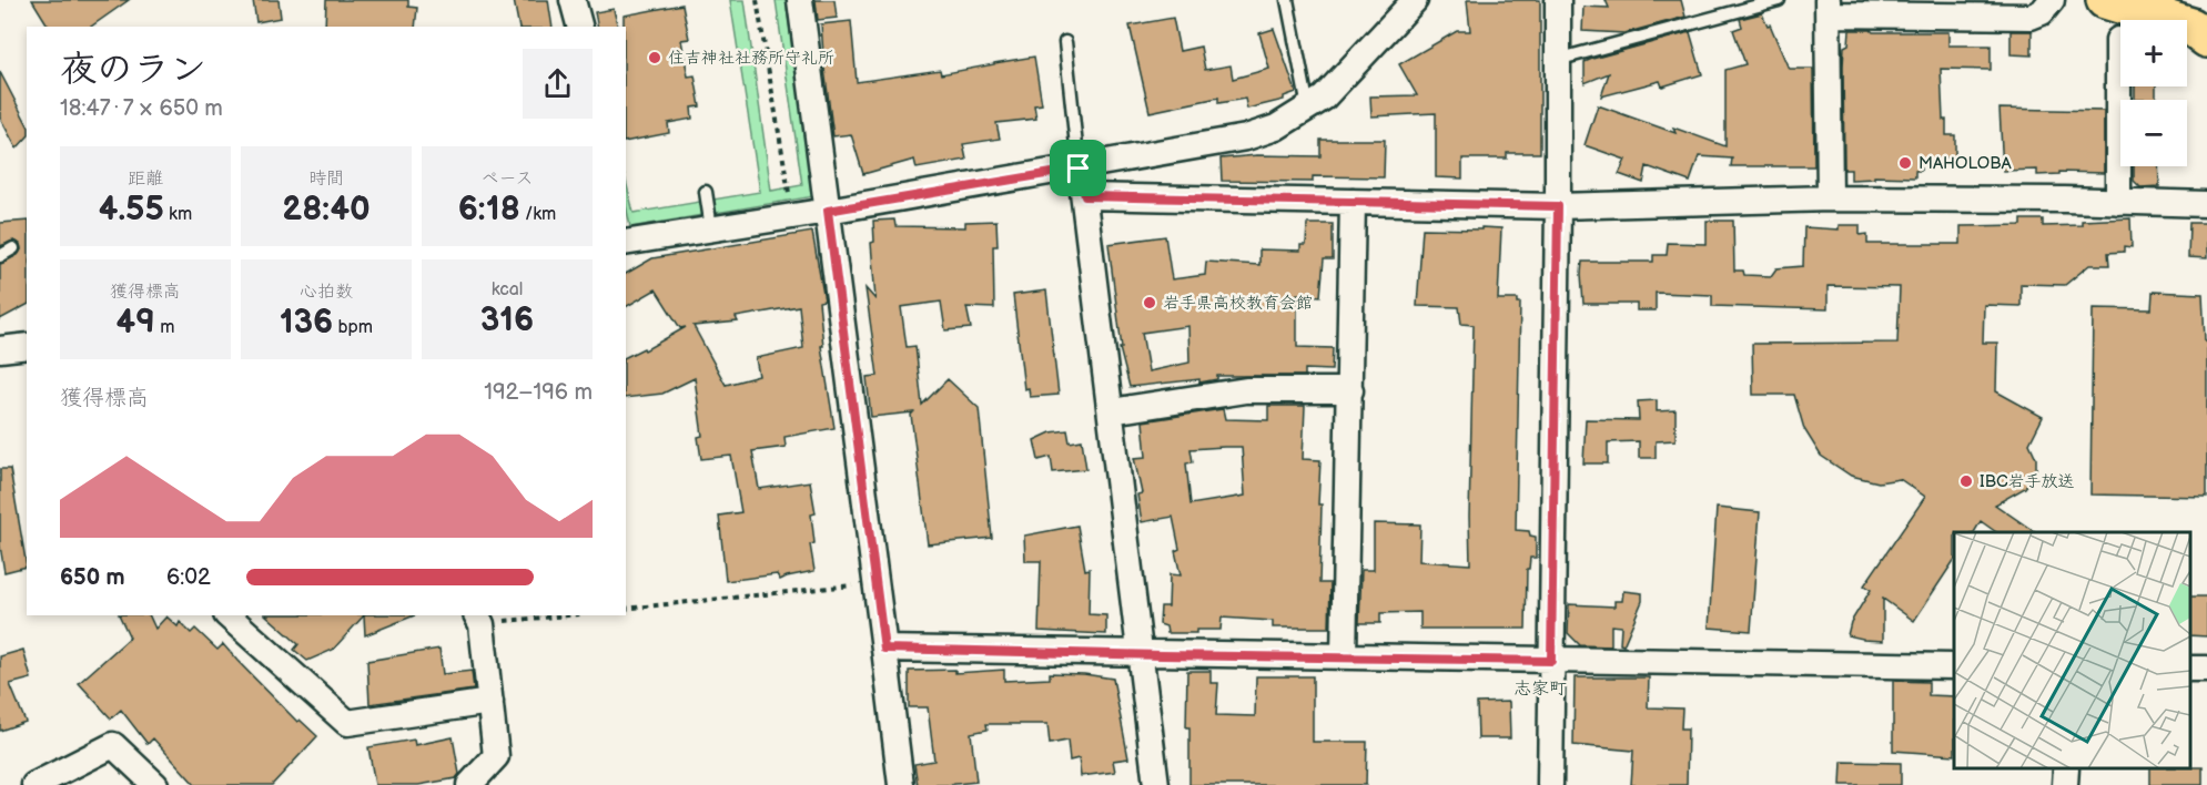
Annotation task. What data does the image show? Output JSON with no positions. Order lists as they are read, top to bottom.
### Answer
{
  "districts": ["志家町"],
  "places": [
    "住吉神社社務所守礼所",
    "MAHOLOBA",
    "岩手県高校教育会館",
    "IBC岩手放送"
  ],
  "page": {
    "map_buttons": ["+", "−"],
    "heading": ["夜のラン", "18:47 · 7 × 650 m"],
    "stats": [
      ["距離", "4.55 km"],
      ["時間", "28:40"],
      ["ペース", "6:18 /km"],
      ["獲得標高", "49 m"],
      ["心拍数", "136 bpm"],
      ["kcal", "316"]
    ],
    "chart": ["獲得標高", "192–196 m"],
    "list": [
      {
        "name": "650 m",
        "note": "6:02"
      }
    ]
  }
}
